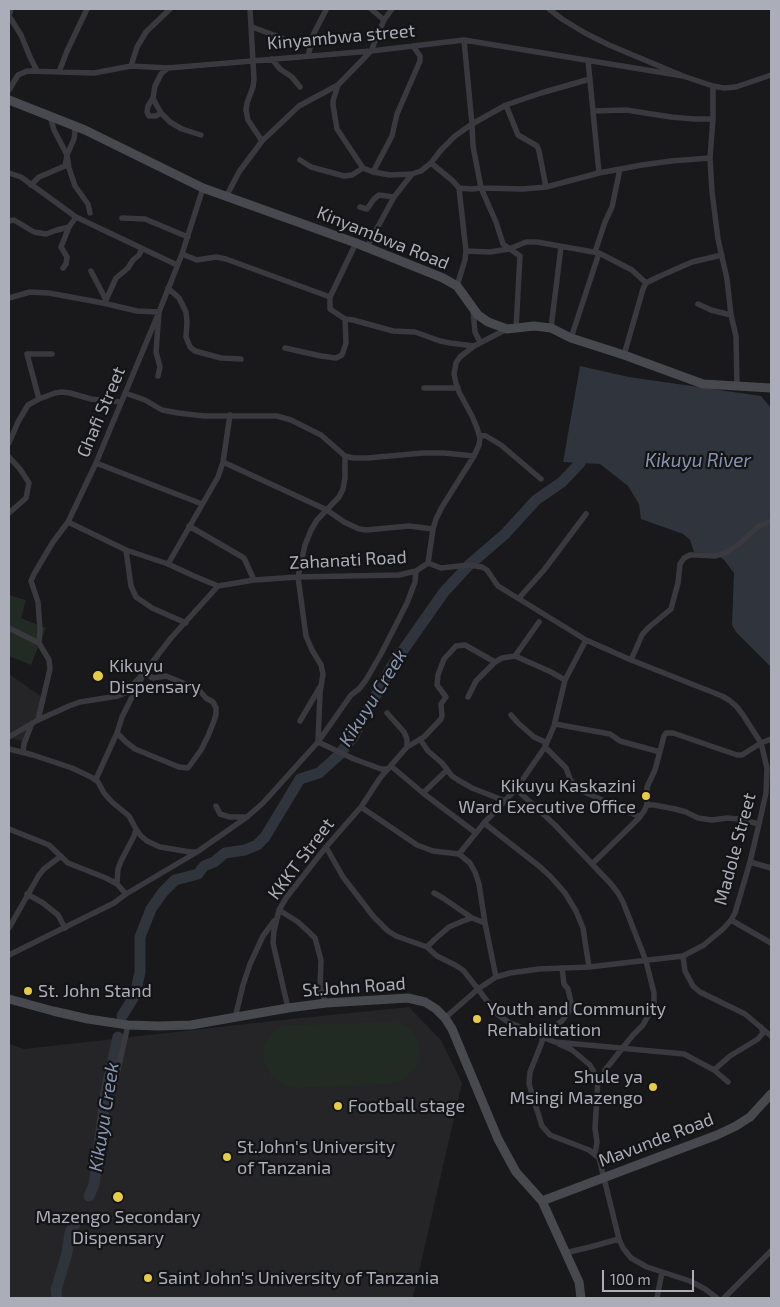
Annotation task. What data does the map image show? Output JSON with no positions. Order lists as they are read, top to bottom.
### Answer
{
  "streets": {
    "street": [
      "Kinyambwa street",
      "Kinyambwa Road",
      "Ghafi Street",
      "Zahanati Road",
      "Madole Street",
      "KKKT Street",
      "St.John Road",
      "Mavunde Road"
    ]
  },
  "crossings": [
    ["Zahanati Road", "Madole Street"],
    ["Madole Street", "St.John Road"],
    ["KKKT Street", "St.John Road"],
    ["St.John Road", "Mavunde Road"]
  ],
  "water": ["Kikuyu River", "Kikuyu Creek"],
  "places": [
    "Kikuyu Dispensary",
    "Kikuyu Kaskazini Ward Executive Office",
    "St. John Stand",
    "Youth and Community Rehabilitation",
    "Shule ya Msingi Mazengo",
    "Football stage",
    "St.John's University of Tanzania",
    "Mazengo Secondary Dispensary",
    "Saint John's University of Tanzania"
  ],
  "scale_bar": "100 m"
}
